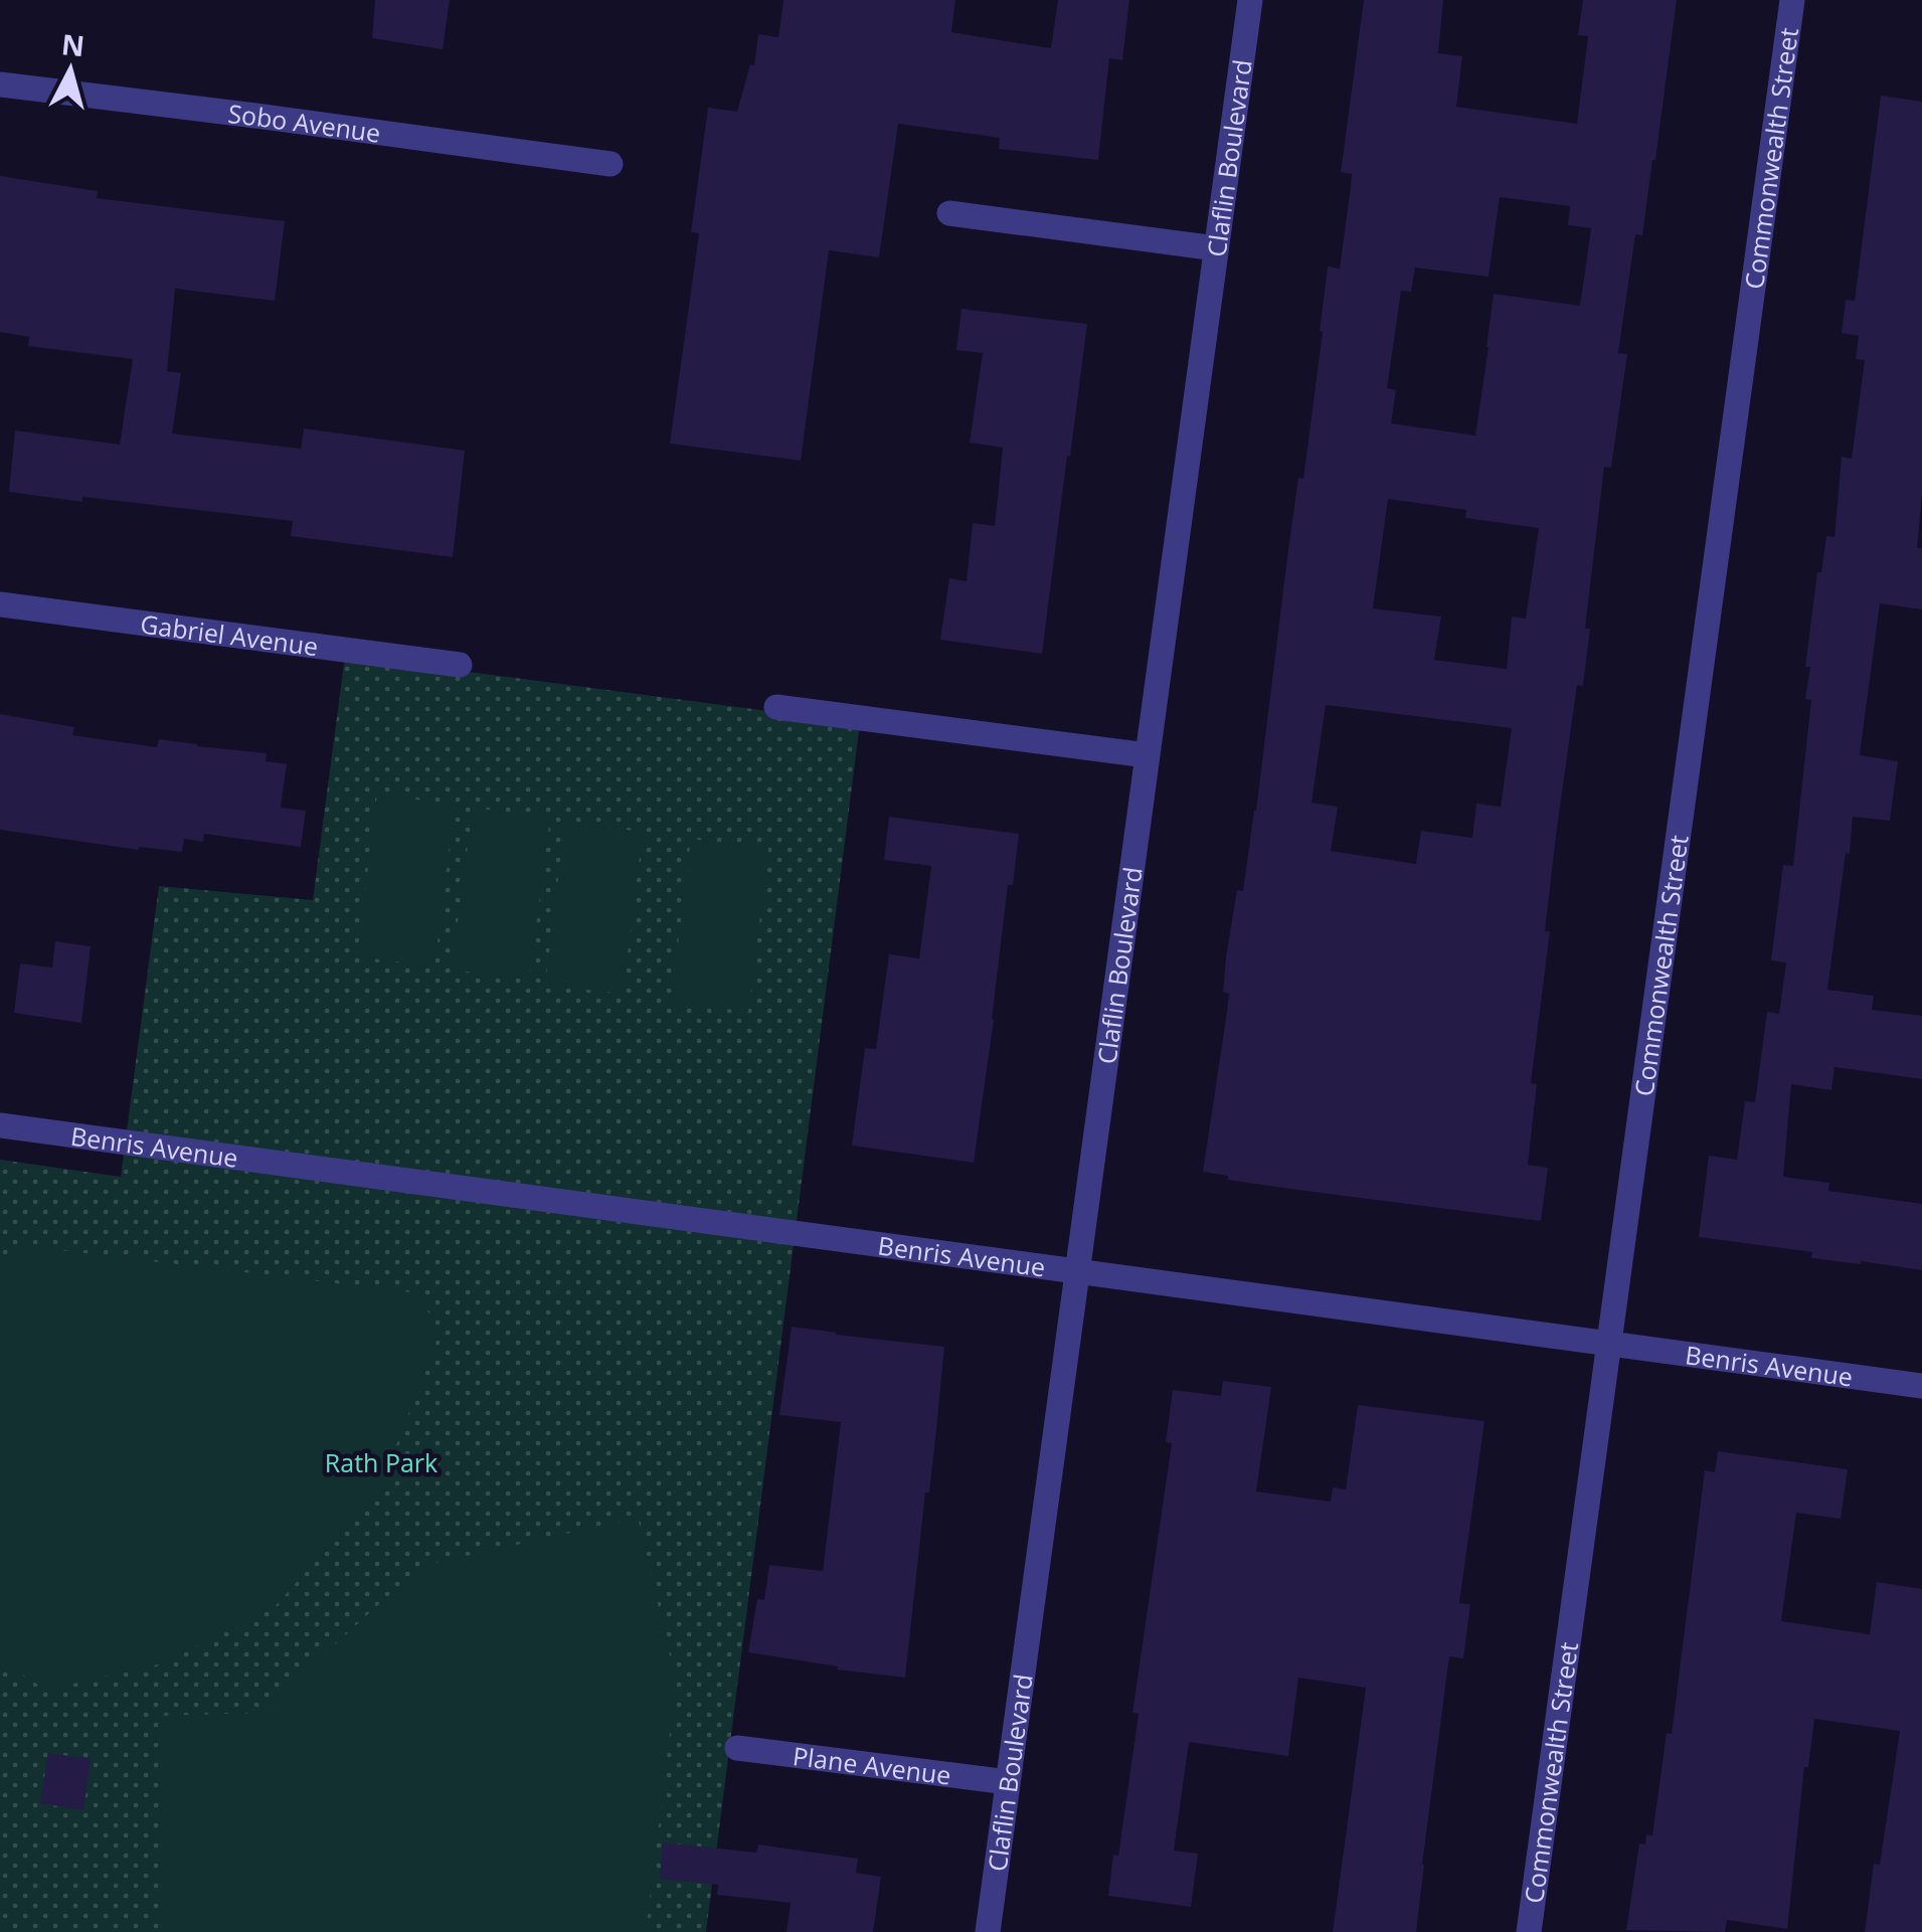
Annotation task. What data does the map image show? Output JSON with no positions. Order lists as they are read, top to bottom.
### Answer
{
  "streets": {
    "street": [
      "Sobo Avenue",
      "Claflin Boulevard",
      "Commonwealth Street",
      "Gabriel Avenue",
      "Benris Avenue",
      "Plane Avenue"
    ]
  },
  "crossings": [
    ["Claflin Boulevard", "Benris Avenue"],
    ["Claflin Boulevard", "Plane Avenue"],
    ["Commonwealth Street", "Benris Avenue"]
  ],
  "parks": ["Rath Park"],
  "north": "top"
}
